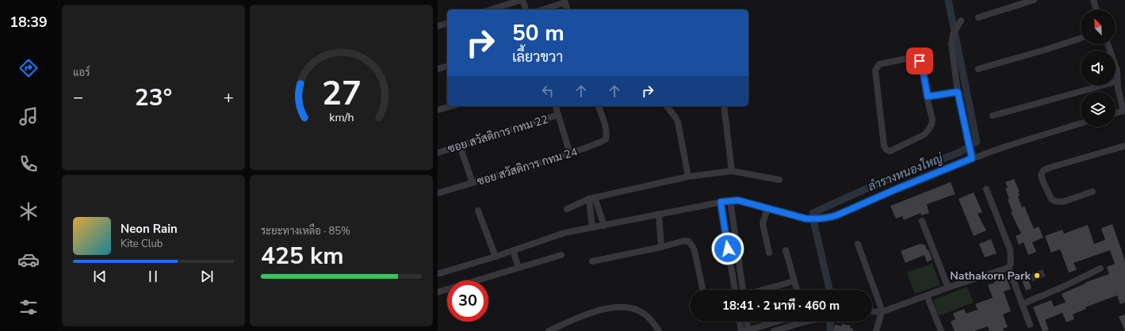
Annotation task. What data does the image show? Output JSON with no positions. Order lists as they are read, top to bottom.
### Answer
{
  "streets": {
    "street": ["ซอย สวัสดิการ กทม 22", "ซอย สวัสดิการ กทม 24"]
  },
  "water": ["ลำรางหนองใหญ่"],
  "places": ["Nathakorn Park"],
  "north": "top left",
  "page": {
    "tabs": "18:39",
    "tile": [
      "แอร์",
      ["ระยะทางเหลือ · 85%", "425 km"]
    ],
    "turn": ["50 m", "เลี้ยวขวา"],
    "heat": ["−", "23°", "+"],
    "song": ["Neon Rain", "Kite Club"],
    "limit": "30",
    "trip": "18:41 · 2 นาที · 460 m",
    "gauge": ["27", "km/h"]
  }
}
